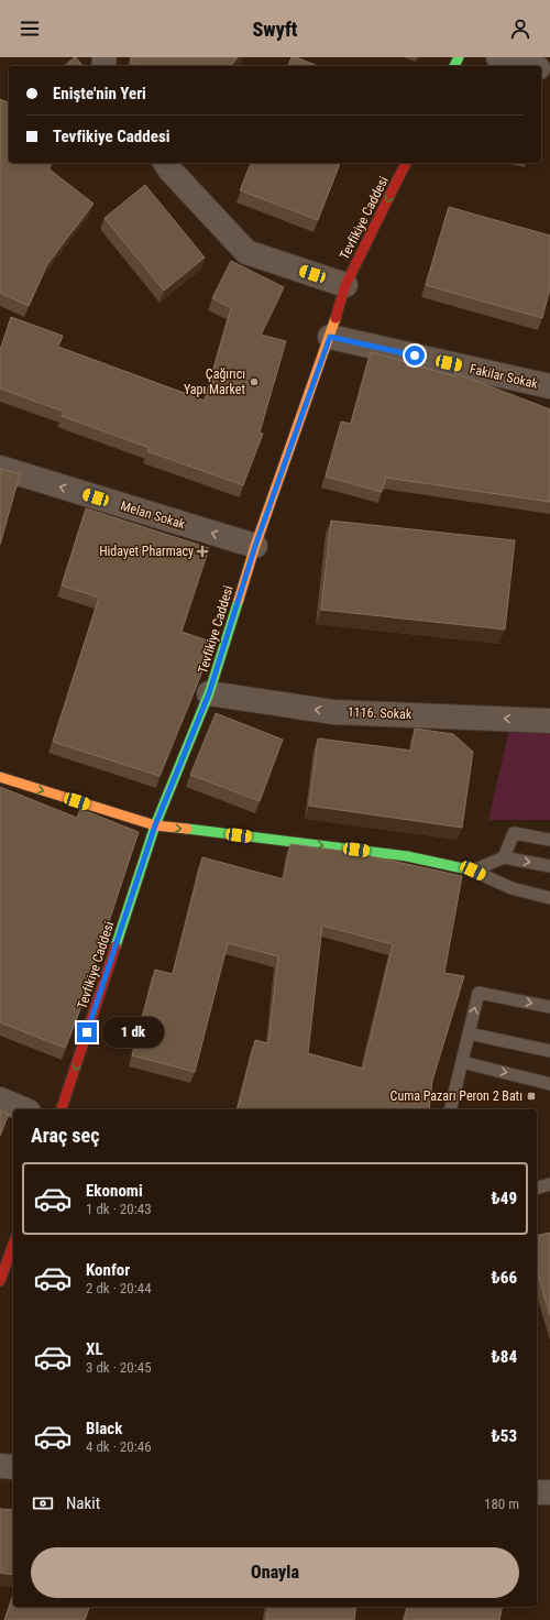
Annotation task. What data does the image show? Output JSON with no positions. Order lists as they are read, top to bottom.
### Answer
{
  "streets": {
    "street": [
      "Tevfikiye Caddesi",
      "Fakilar Sokak",
      "Melan Sokak",
      "1116. Sokak"
    ]
  },
  "crossings": [
    ["Tevfikiye Caddesi", "Fakilar Sokak"],
    ["Tevfikiye Caddesi", "Melan Sokak"],
    ["Tevfikiye Caddesi", "1116. Sokak"]
  ],
  "one_way": ["Tevfikiye Caddesi", "Melan Sokak"],
  "places": {
    "other": ["Çağırıcı Yapı Market"],
    "health": ["Hidayet Pharmacy"],
    "transit": ["Cuma Pazarı Peron 2 Batı"]
  },
  "page": {
    "header": "Swyft",
    "banner": ["Enişte'nin Yeri", "Tevfikiye Caddesi"],
    "bubble": "1 dk",
    "heading": "Araç seç",
    "list": [
      {
        "name": "Ekonomi",
        "note": "1 dk · 20:43",
        "value": "₺49"
      },
      {
        "name": "Konfor",
        "note": "2 dk · 20:44",
        "value": "₺66"
      },
      {
        "name": "XL",
        "note": "3 dk · 20:45",
        "value": "₺84"
      },
      {
        "name": "Black",
        "note": "4 dk · 20:46",
        "value": "₺53"
      }
    ],
    "pay": ["Nakit", "180 m"],
    "buttons": "Onayla"
  }
}
